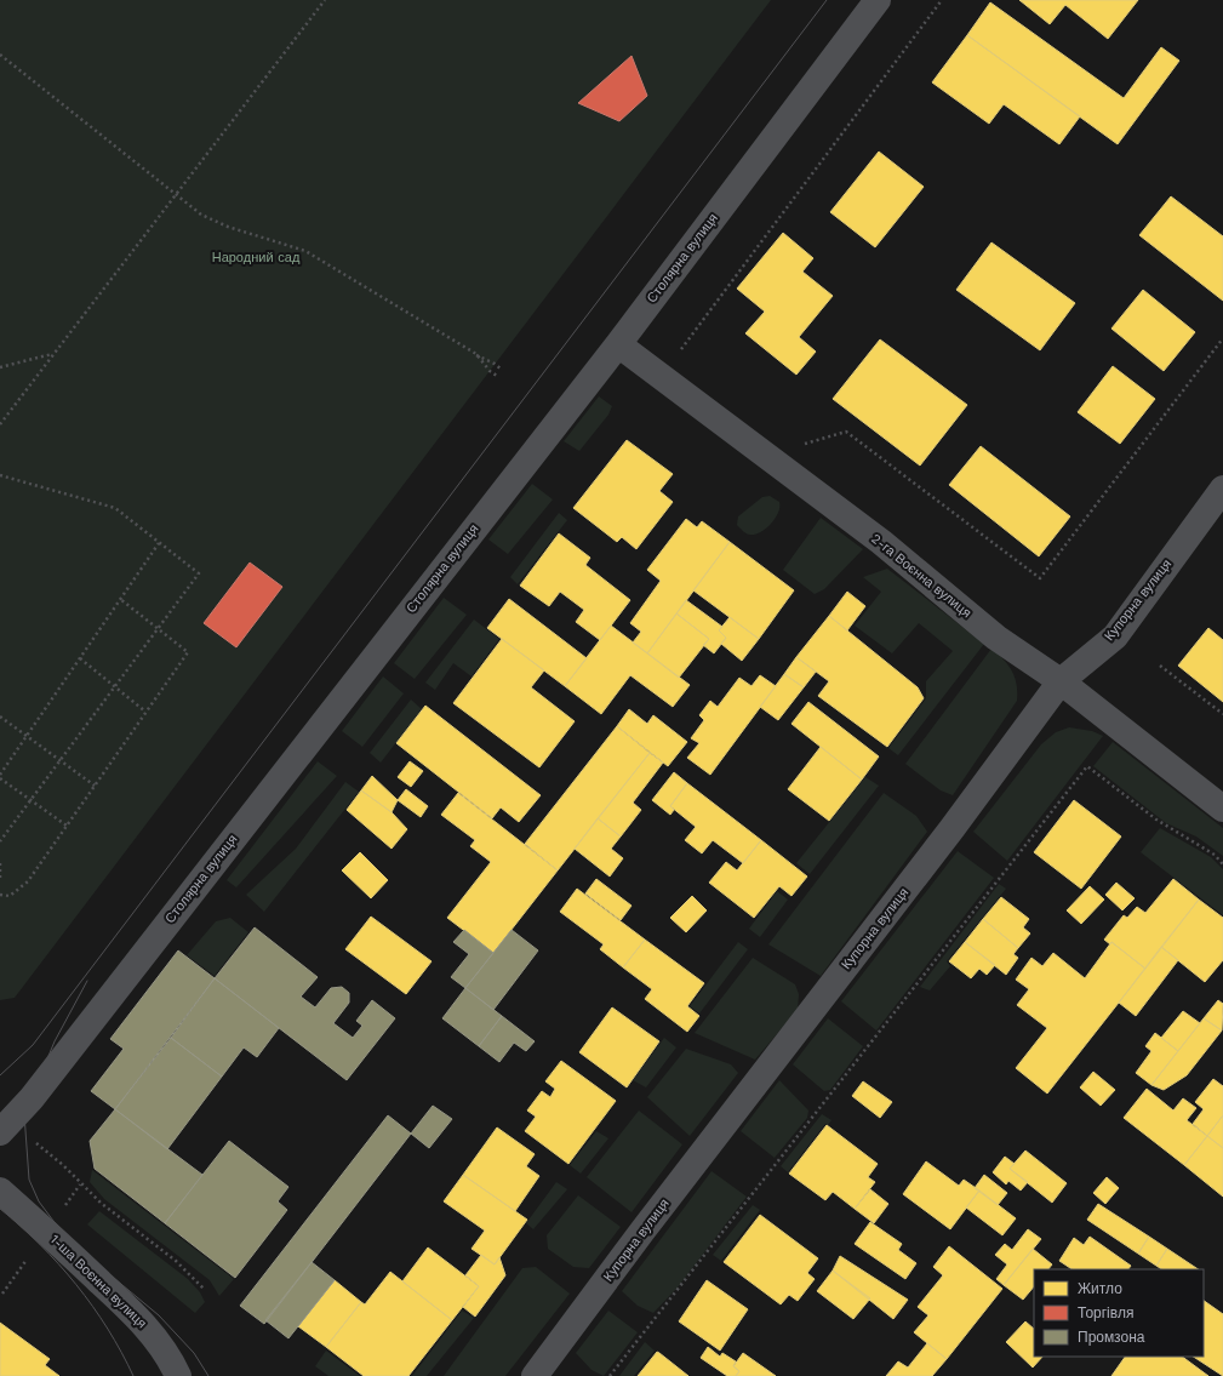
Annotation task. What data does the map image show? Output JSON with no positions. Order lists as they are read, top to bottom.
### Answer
{
  "streets": {
    "street": [
      "Столярна вулиця",
      "2-га Воєнна вулиця",
      "Купорна вулиця",
      "1-ша Воєнна вулиця"
    ]
  },
  "crossings": [
    ["Столярна вулиця", "2-га Воєнна вулиця"],
    ["2-га Воєнна вулиця", "Купорна вулиця"]
  ],
  "parks": ["Народний сад"],
  "legend": ["Житло", "Торгівля", "Промзона"]
}
